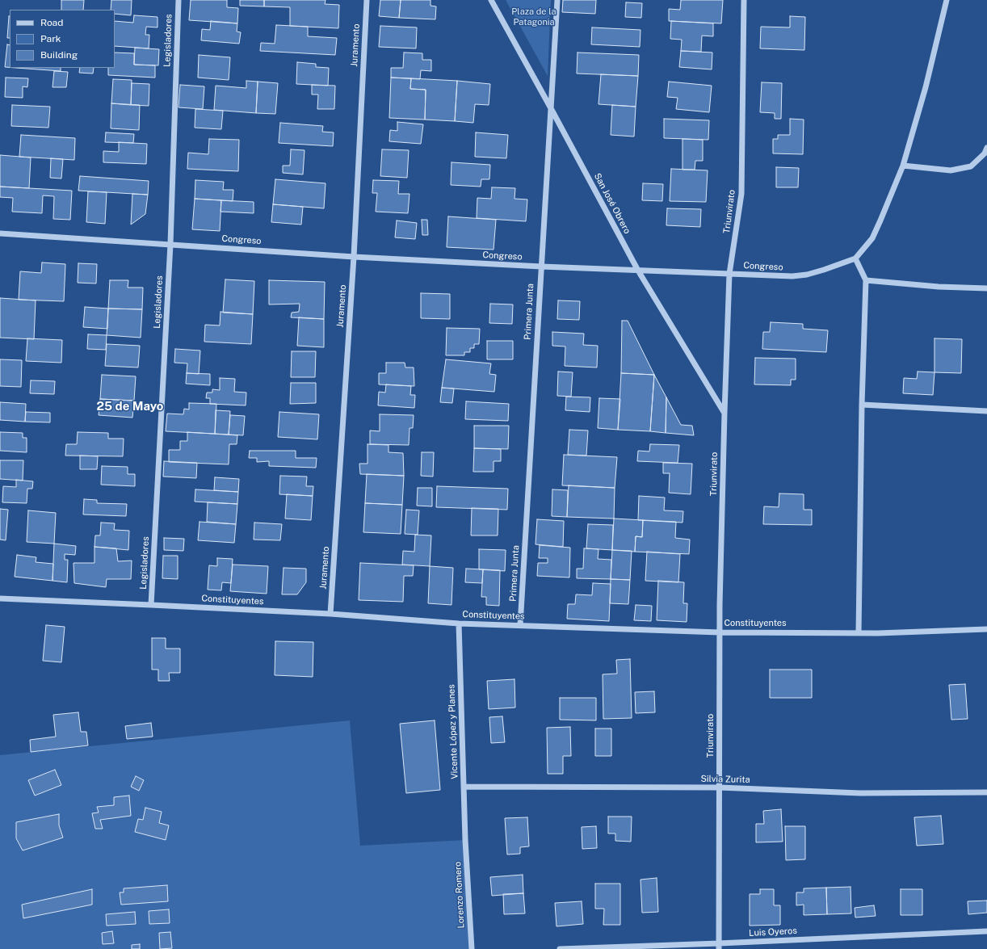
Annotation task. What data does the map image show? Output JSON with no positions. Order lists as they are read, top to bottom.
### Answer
{
  "streets": {
    "street": [
      "Legisladores",
      "Juramento",
      "San José Obrero",
      "Triunvirato",
      "Congreso",
      "Primera Junta",
      "Constituyentes",
      "Vicente López y Planes",
      "Silvia Zurita",
      "Lorenzo Romero",
      "Luis Oyeros"
    ]
  },
  "crossings": [
    ["Legisladores", "Congreso"],
    ["Legisladores", "Constituyentes"],
    ["Juramento", "Congreso"],
    ["Juramento", "Constituyentes"],
    ["San José Obrero", "Triunvirato"],
    ["San José Obrero", "Congreso"],
    ["San José Obrero", "Primera Junta"],
    ["Triunvirato", "Congreso"],
    ["Triunvirato", "Constituyentes"],
    ["Triunvirato", "Silvia Zurita"],
    ["Triunvirato", "Luis Oyeros"],
    ["Congreso", "Primera Junta"],
    ["Primera Junta", "Constituyentes"],
    ["Constituyentes", "Vicente López y Planes"],
    ["Vicente López y Planes", "Silvia Zurita"],
    ["Vicente López y Planes", "Lorenzo Romero"]
  ],
  "districts": ["25 de Mayo"],
  "parks": ["Plaza de la Patagonia"],
  "legend": ["Road", "Park", "Building"]
}
